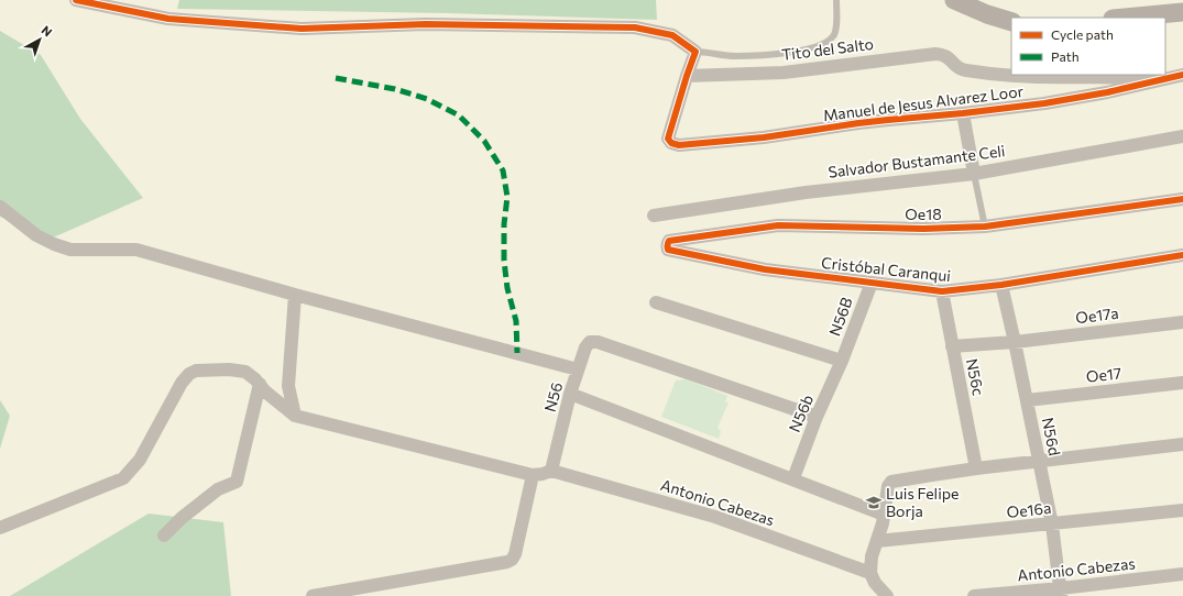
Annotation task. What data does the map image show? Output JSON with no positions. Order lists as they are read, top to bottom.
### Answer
{
  "streets": {
    "street": [
      "Tito del Salto",
      "Manuel de Jesus Alvarez Loor",
      "Salvador Bustamante Celi",
      "Oe18",
      "Cristóbal Caranqui",
      "Oe17a",
      "N56B",
      "Oe17",
      "N56c",
      "N56",
      "N56b",
      "N56d",
      "Antonio Cabezas",
      "Oe16a"
    ]
  },
  "crossings": [
    ["Tito del Salto", "Manuel de Jesus Alvarez Loor"],
    ["Manuel de Jesus Alvarez Loor", "Salvador Bustamante Celi"],
    ["Oe18", "Cristóbal Caranqui"],
    ["Cristóbal Caranqui", "N56B"],
    ["Cristóbal Caranqui", "N56c"],
    ["Cristóbal Caranqui", "N56d"],
    ["Oe17a", "N56c"],
    ["Oe17a", "N56d"],
    ["N56B", "N56b"],
    ["Oe17", "N56d"],
    ["N56", "N56b"],
    ["N56", "Antonio Cabezas"],
    ["N56d", "Antonio Cabezas"],
    ["N56d", "Oe16a"]
  ],
  "places": {
    "school or university": ["Luis Felipe Borja"]
  },
  "legend": ["Cycle path", "Path"],
  "north": "top right"
}
